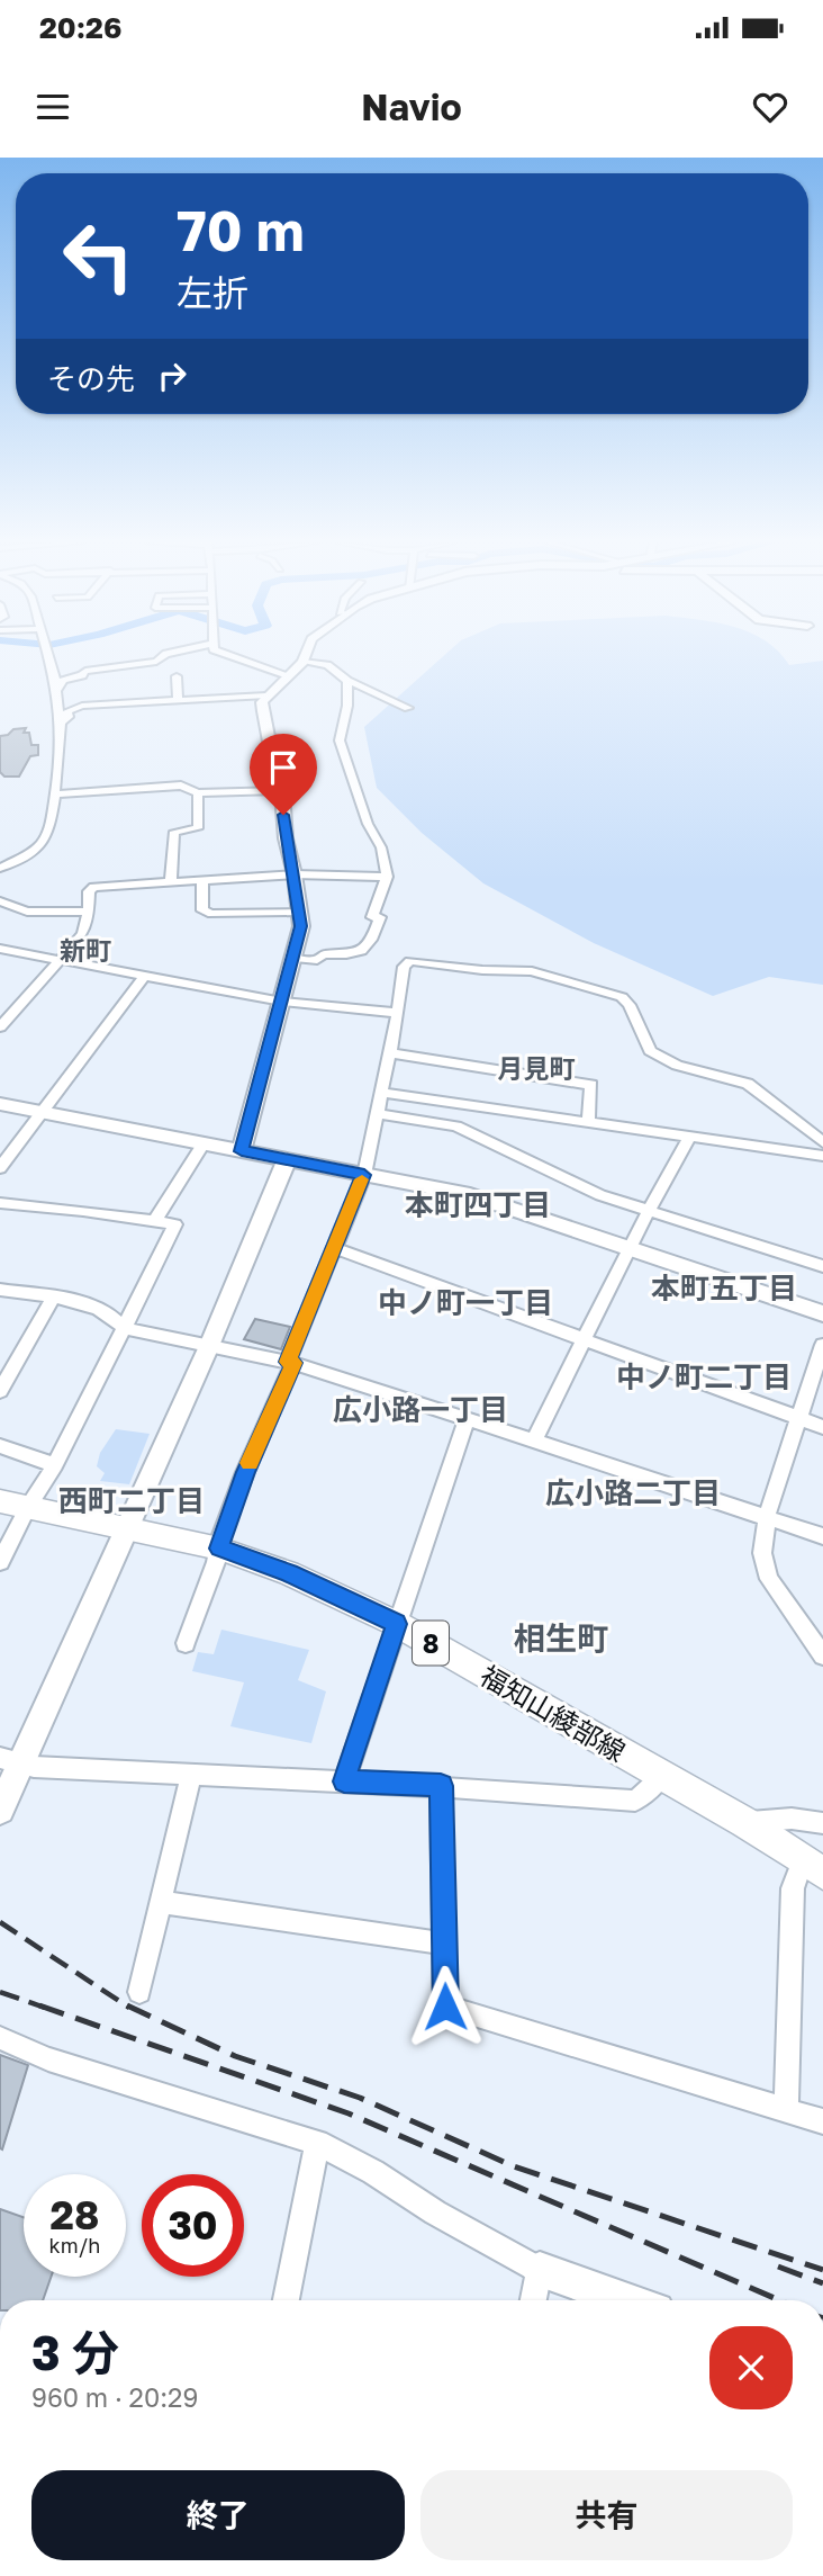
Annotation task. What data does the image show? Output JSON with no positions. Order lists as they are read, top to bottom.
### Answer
{
  "streets": {
    "main road": ["8", "福知山綾部線"]
  },
  "districts": [
    "新町",
    "月見町",
    "本町四丁目",
    "本町五丁目",
    "中ノ町一丁目",
    "中ノ町二丁目",
    "広小路一丁目",
    "広小路二丁目",
    "西町二丁目",
    "相生町"
  ],
  "page": {
    "status": "20:26",
    "header": "Navio",
    "turn": ["70 m", "左折"],
    "then": "その先",
    "speed": "28 km/h",
    "limit": "30",
    "heading": ["3 分", "960 m · 20:29"],
    "buttons": ["終了", "共有"]
  }
}
